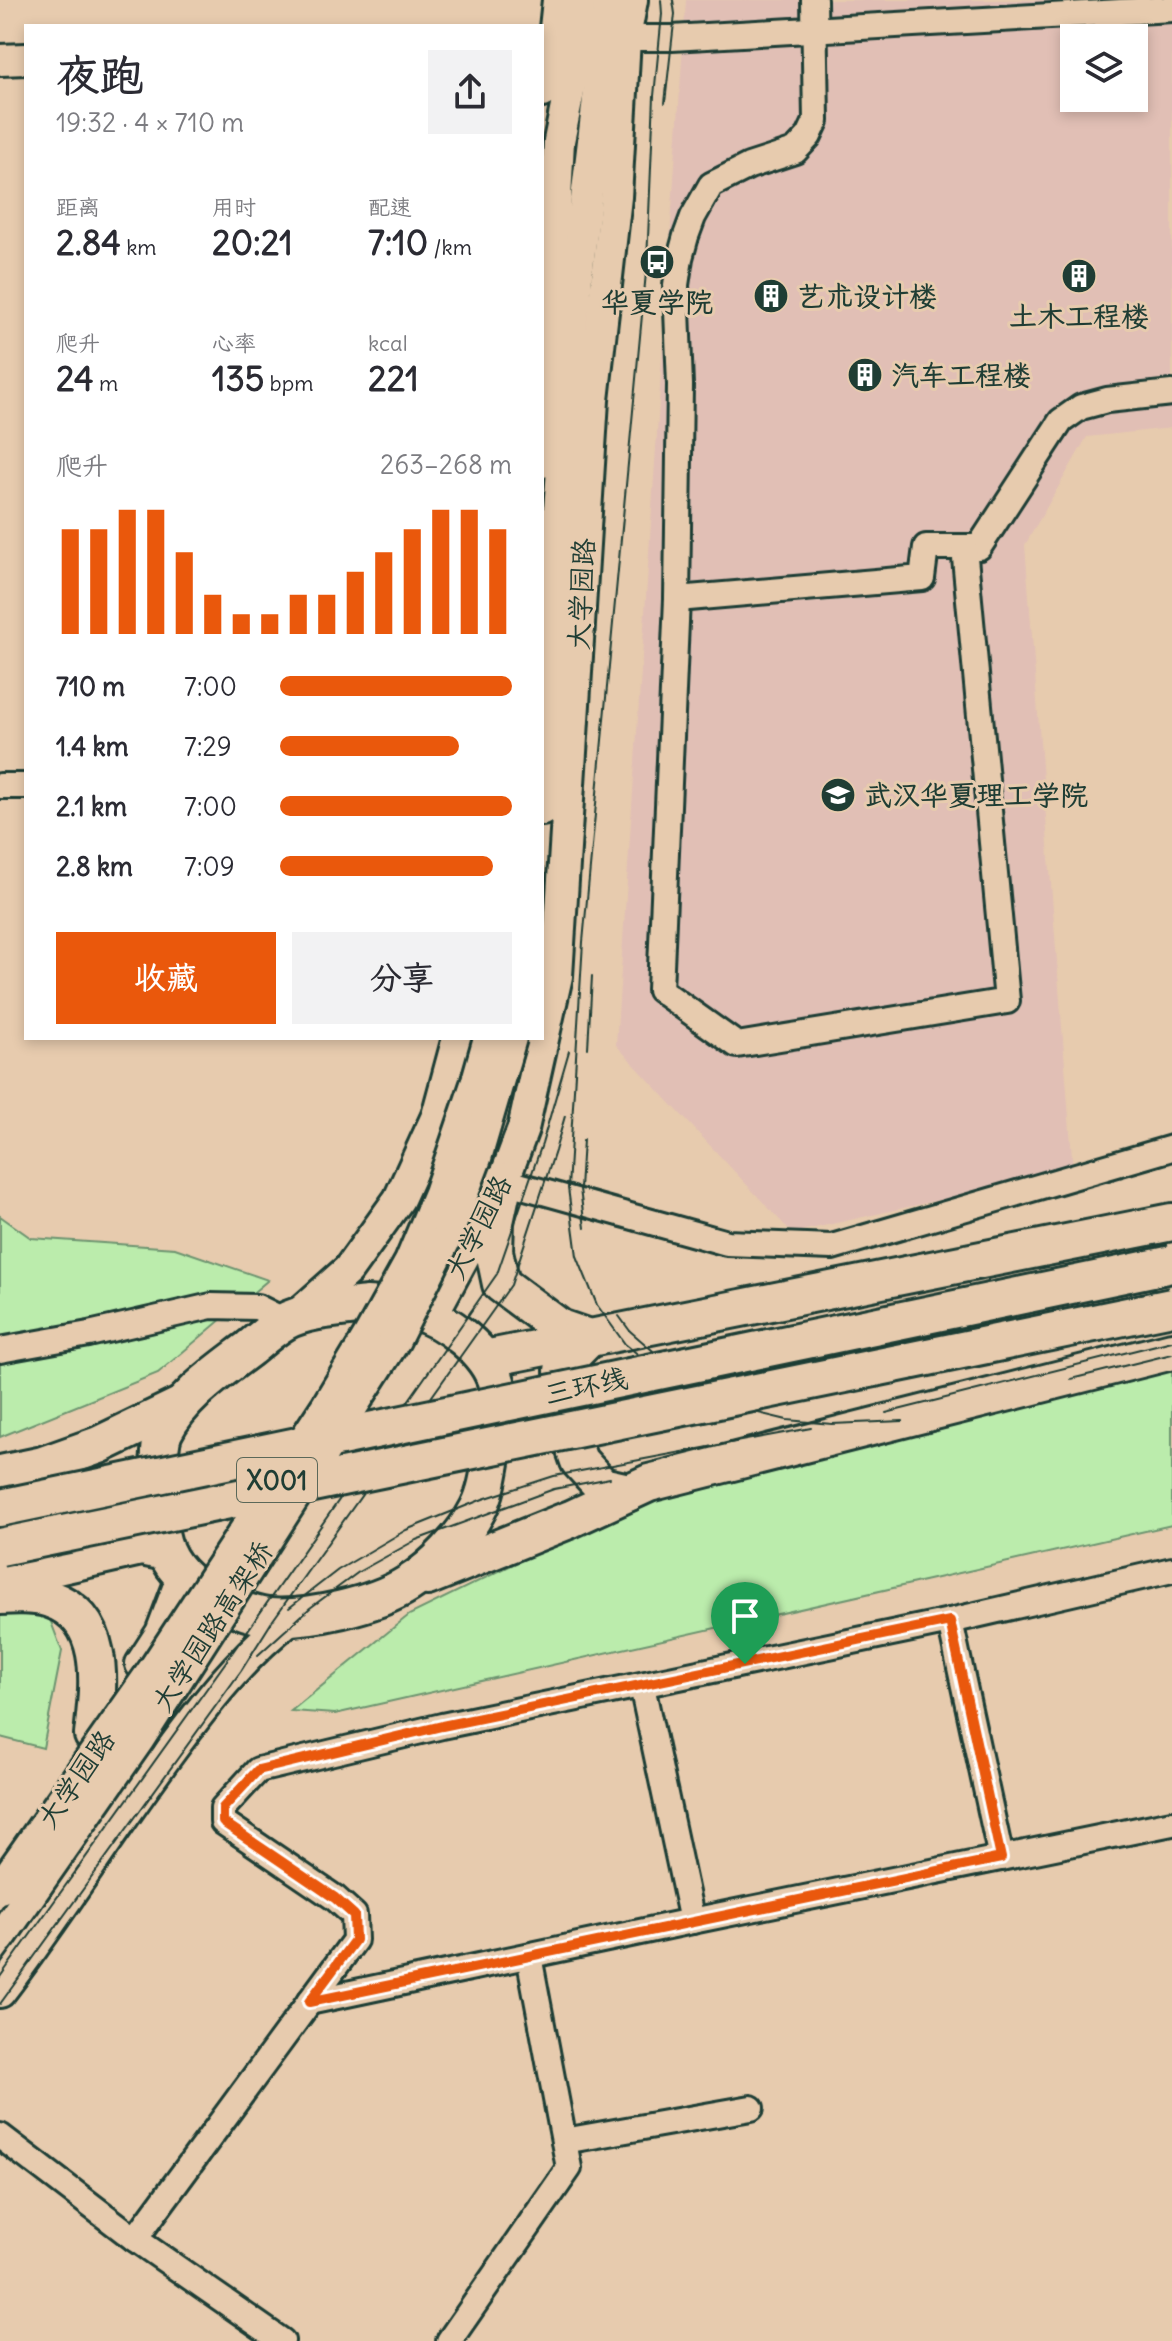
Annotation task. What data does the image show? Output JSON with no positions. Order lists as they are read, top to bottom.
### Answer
{
  "streets": {
    "highway": ["三环线"],
    "main road": ["大学园路", "X001", "大学园路高架桥"]
  },
  "places": {
    "bus stop": ["华夏学院"],
    "building": ["土木工程楼", "艺术设计楼", "汽车工程楼"],
    "school or university": ["武汉华夏理工学院"]
  },
  "page": {
    "heading": ["夜跑", "19:32 · 4 × 710 m"],
    "stats": [
      ["距离", "2.84 km"],
      ["用时", "20:21"],
      ["配速", "7:10 /km"],
      ["爬升", "24 m"],
      ["心率", "135 bpm"],
      ["kcal", "221"]
    ],
    "chart": ["爬升", "263–268 m"],
    "list": [
      {
        "name": "710 m",
        "note": "7:00"
      },
      {
        "name": "1.4 km",
        "note": "7:29"
      },
      {
        "name": "2.1 km",
        "note": "7:00"
      },
      {
        "name": "2.8 km",
        "note": "7:09"
      }
    ],
    "buttons": ["收藏", "分享"]
  }
}
